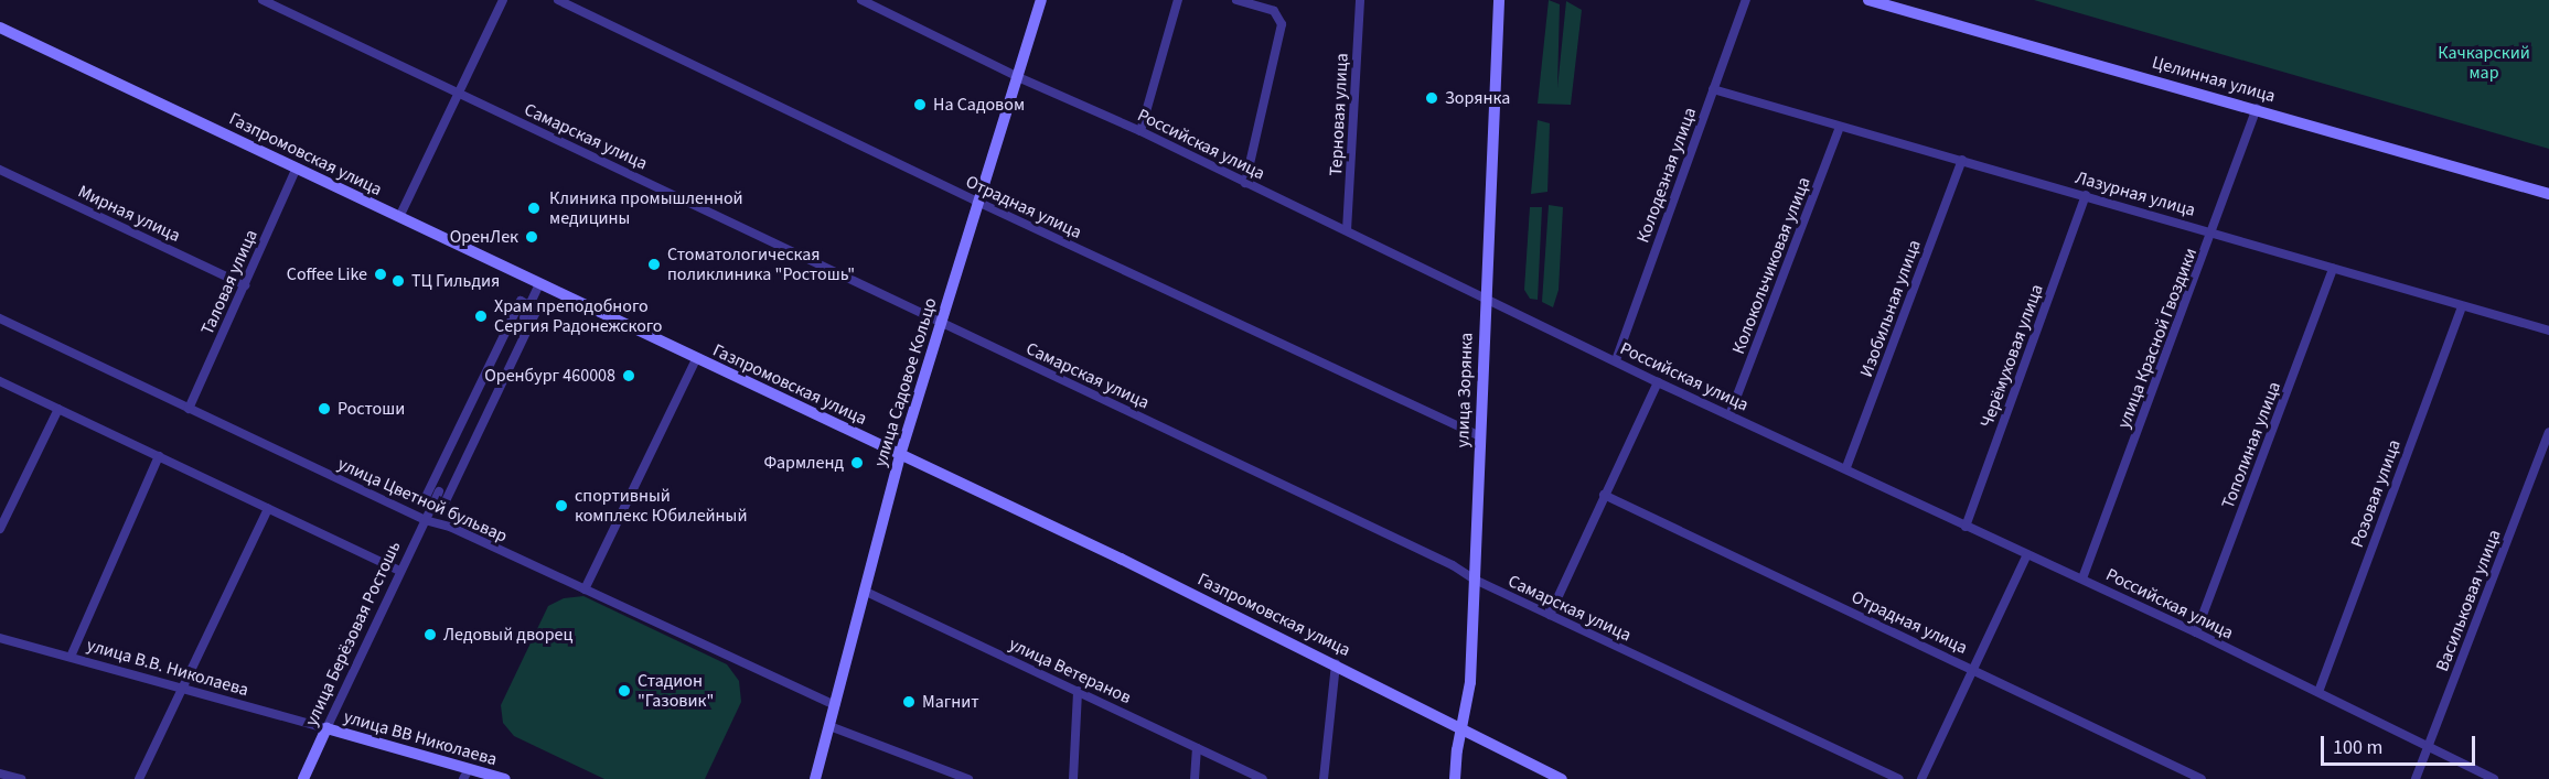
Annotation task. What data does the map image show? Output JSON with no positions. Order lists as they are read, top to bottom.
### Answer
{
  "streets": {
    "street": [
      "Целинная улица",
      "Терновая улица",
      "Самарская улица",
      "Российская улица",
      "Газпромовская улица",
      "Колодезная улица",
      "Лазурная улица",
      "Отрадная улица",
      "Мирная улица",
      "Колокольчиковая улица",
      "Таловая улица",
      "Изобильная улица",
      "улица Красной Гвоздики",
      "Черёмуховая улица",
      "улица Садовое Кольцо",
      "улица Зорянка",
      "Тополиная улица",
      "Розовая улица",
      "улица Цветной бульвар",
      "Васильковая улица",
      "улица Берёзовая Ростошь",
      "улица В.В. Николаева",
      "улица Ветеранов",
      "улица ВВ Николаева"
    ]
  },
  "crossings": [
    ["Целинная улица", "улица Красной Гвоздики"],
    ["Терновая улица", "Российская улица"],
    ["Самарская улица", "улица Садовое Кольцо"],
    ["Самарская улица", "улица Зорянка"],
    ["Российская улица", "Колодезная улица"],
    ["Российская улица", "Колокольчиковая улица"],
    ["Российская улица", "Изобильная улица"],
    ["Российская улица", "улица Красной Гвоздики"],
    ["Российская улица", "Черёмуховая улица"],
    ["Российская улица", "улица Садовое Кольцо"],
    ["Российская улица", "улица Зорянка"],
    ["Российская улица", "Тополиная улица"],
    ["Российская улица", "Розовая улица"],
    ["Российская улица", "Васильковая улица"],
    ["Газпромовская улица", "Таловая улица"],
    ["Газпромовская улица", "улица Садовое Кольцо"],
    ["Газпромовская улица", "улица Зорянка"],
    ["Колодезная улица", "Лазурная улица"],
    ["Лазурная улица", "Колокольчиковая улица"],
    ["Лазурная улица", "Изобильная улица"],
    ["Лазурная улица", "улица Красной Гвоздики"],
    ["Лазурная улица", "Черёмуховая улица"],
    ["Лазурная улица", "Тополиная улица"],
    ["Лазурная улица", "Розовая улица"],
    ["Отрадная улица", "улица Садовое Кольцо"],
    ["Отрадная улица", "улица Зорянка"],
    ["Мирная улица", "Таловая улица"],
    ["Таловая улица", "улица Цветной бульвар"],
    ["улица Садовое Кольцо", "улица Цветной бульвар"],
    ["улица Садовое Кольцо", "улица Ветеранов"],
    ["улица Цветной бульвар", "улица Берёзовая Ростошь"],
    ["улица Берёзовая Ростошь", "улица В.В. Николаева"],
    ["улица Берёзовая Ростошь", "улица ВВ Николаева"],
    ["улица В.В. Николаева", "улица ВВ Николаева"]
  ],
  "parks": ["Качкарский мар"],
  "places": [
    "Зорянка",
    "На Садовом",
    "Клиника промышленной медицины",
    "ОренЛек",
    "Стоматологическая поликлиника \"Ростошь\"",
    "Coffee Like",
    "ТЦ Гильдия",
    "Храм преподобного Сергия Радонежского",
    "Оренбург 460008",
    "Ростоши",
    "Фармленд",
    "спортивный комплекс Юбилейный",
    "Ледовый дворец",
    "Стадион \"Газовик\"",
    "Магнит"
  ],
  "scale_bar": "100 m"
}
